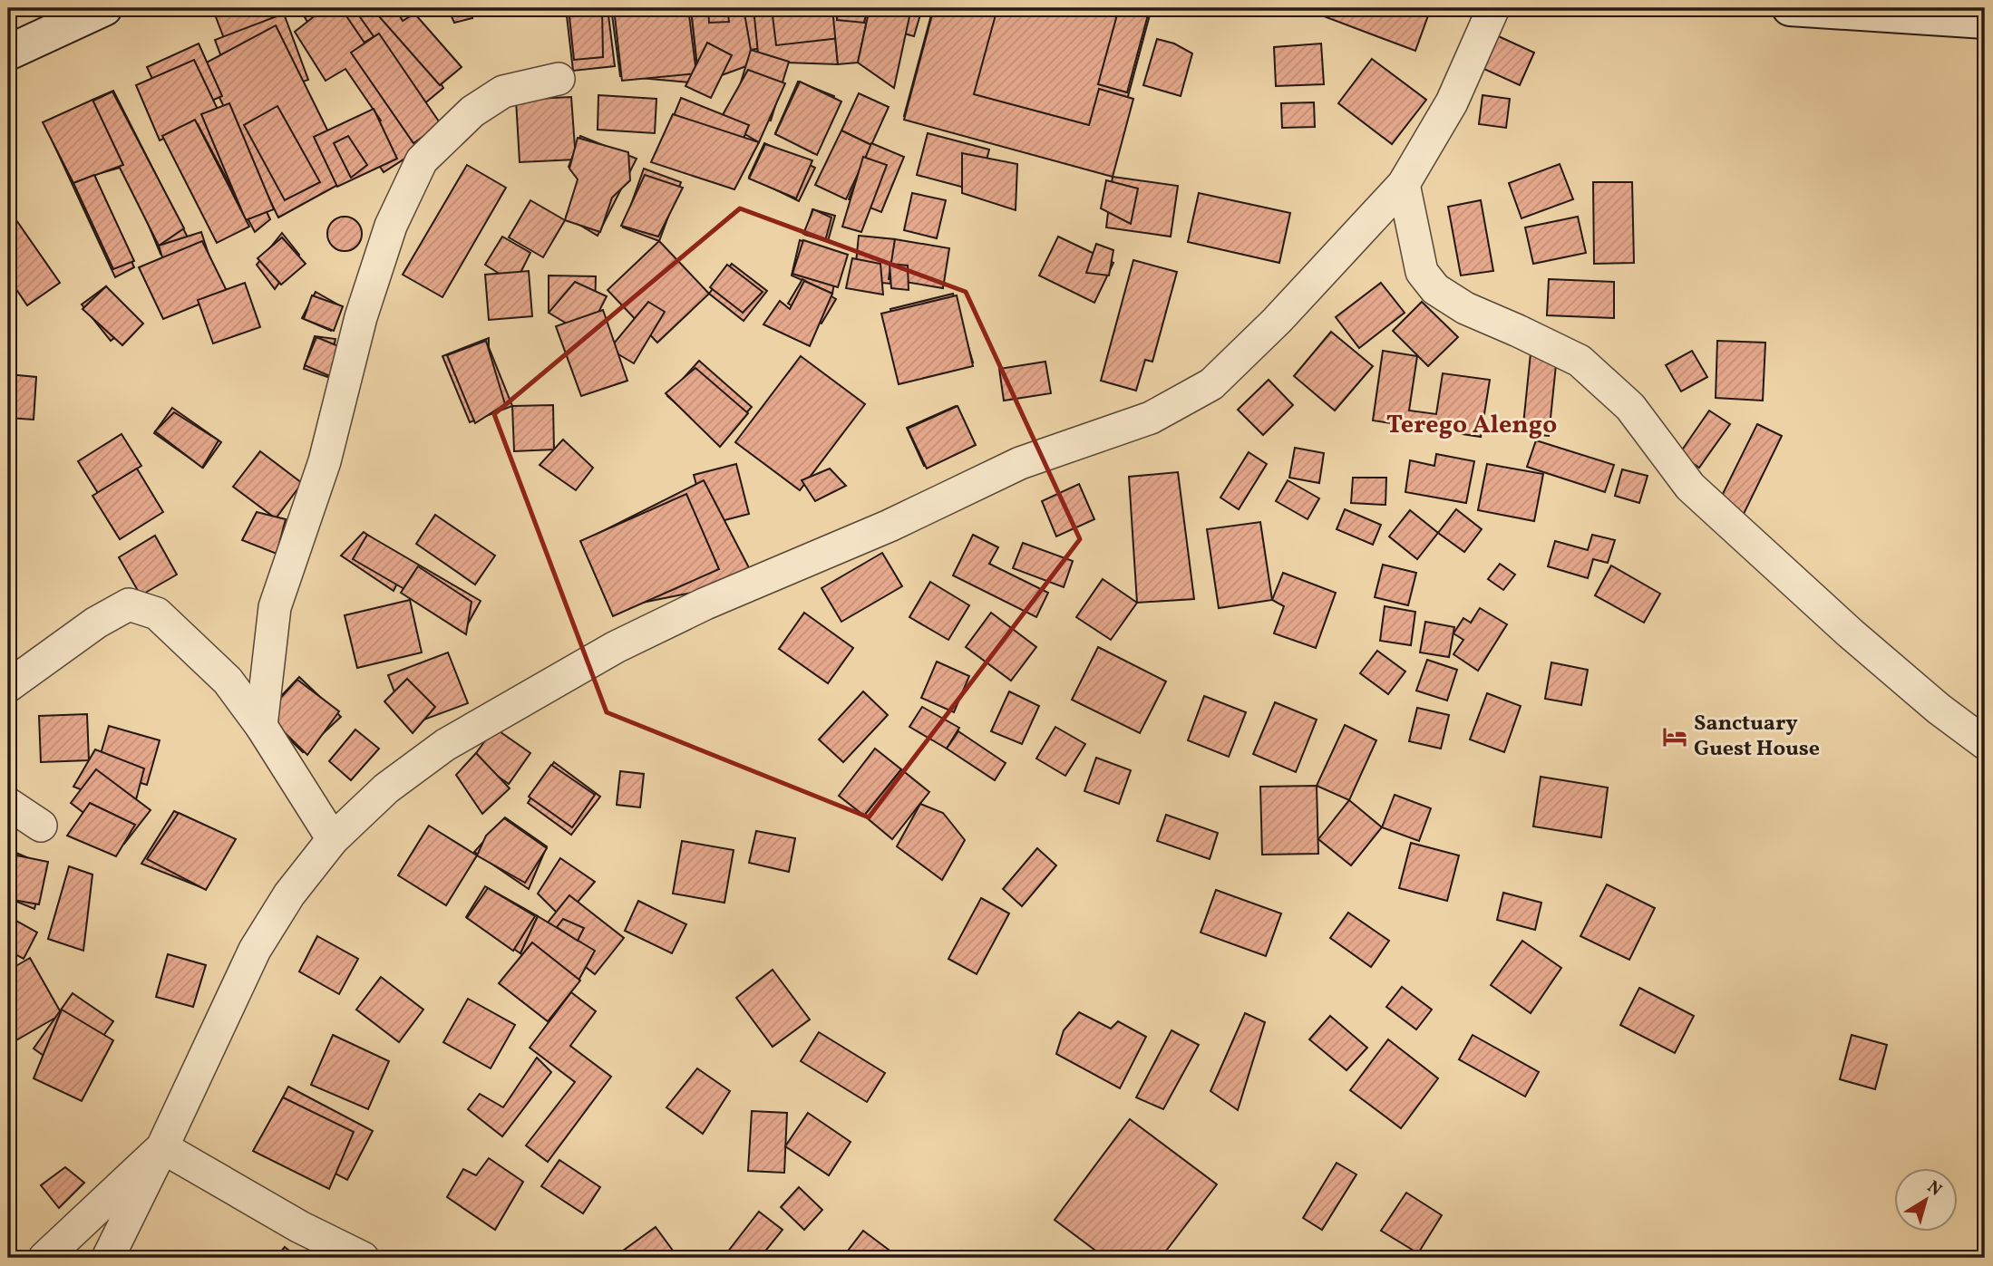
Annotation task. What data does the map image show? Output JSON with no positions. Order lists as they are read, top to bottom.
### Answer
{
  "districts": ["Terego Alengo"],
  "places": {
    "hotel": ["Sanctuary Guest House"]
  },
  "north": "top right"
}
